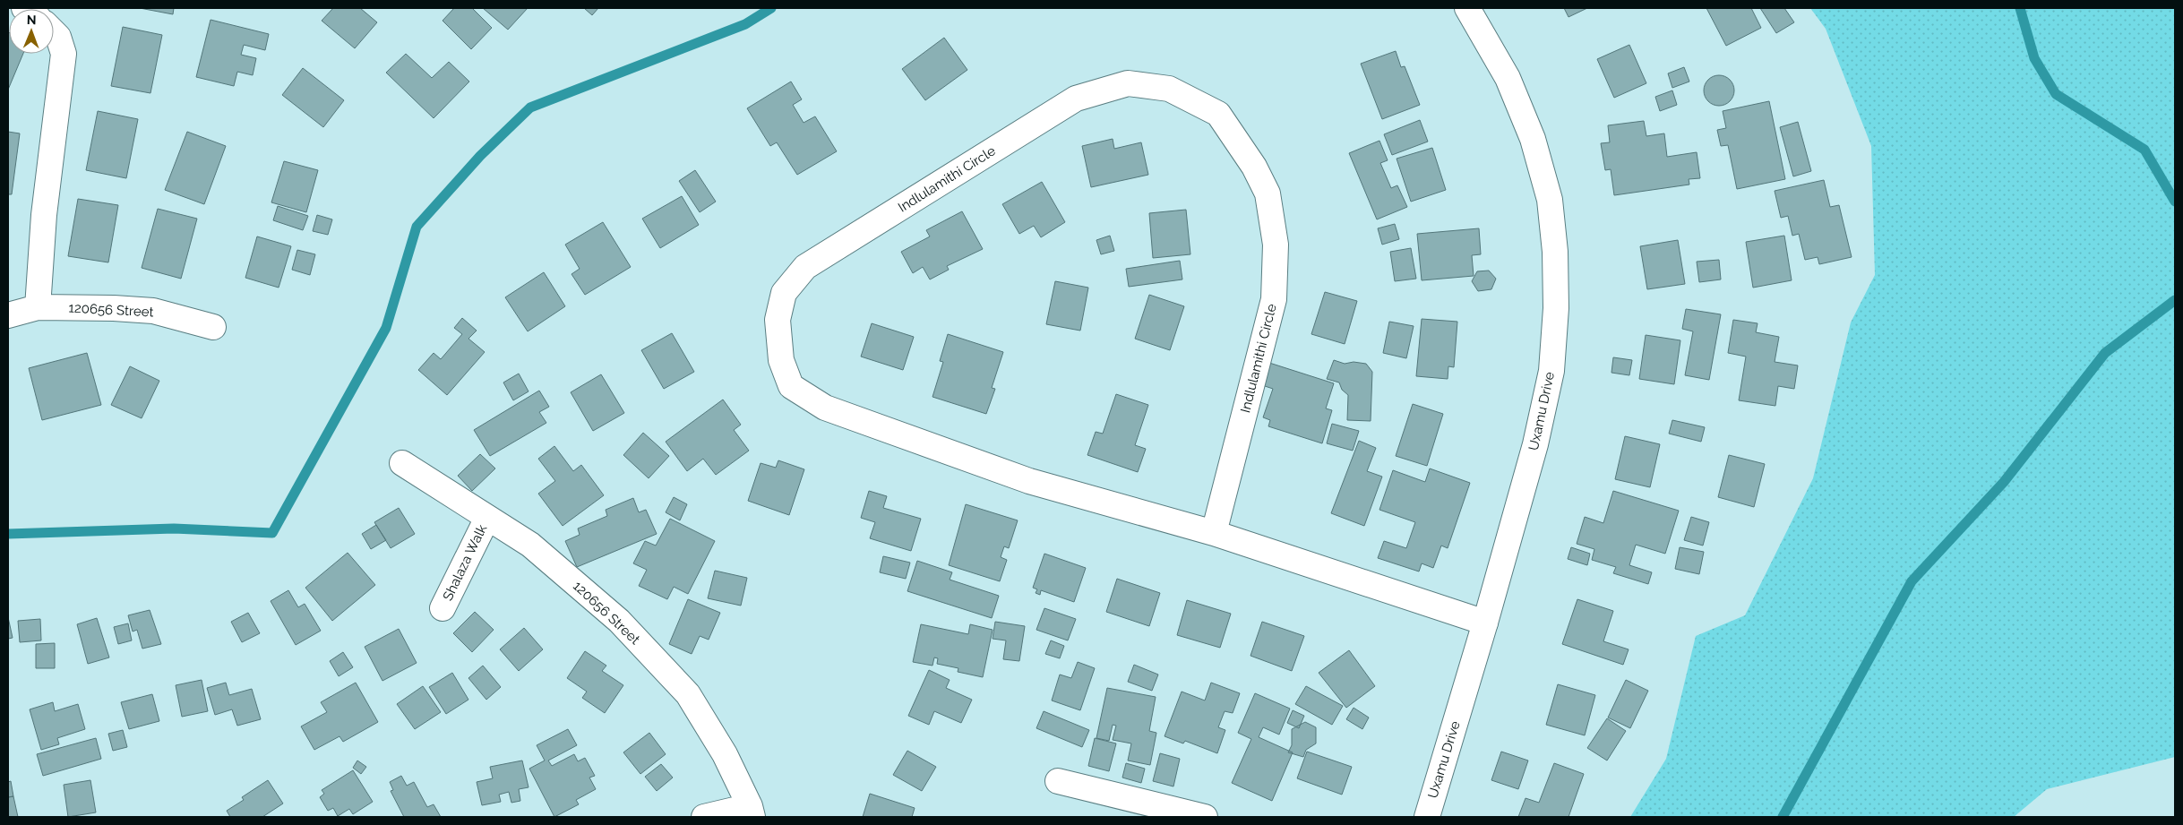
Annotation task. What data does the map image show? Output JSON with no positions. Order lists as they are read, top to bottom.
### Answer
{
  "streets": {
    "street": [
      "Indlulamithi Circle",
      "120656 Street",
      "Uxamu Drive",
      "Shalaza Walk"
    ]
  },
  "crossings": [
    ["Indlulamithi Circle", "Uxamu Drive"],
    ["120656 Street", "Shalaza Walk"]
  ],
  "north": "top"
}
